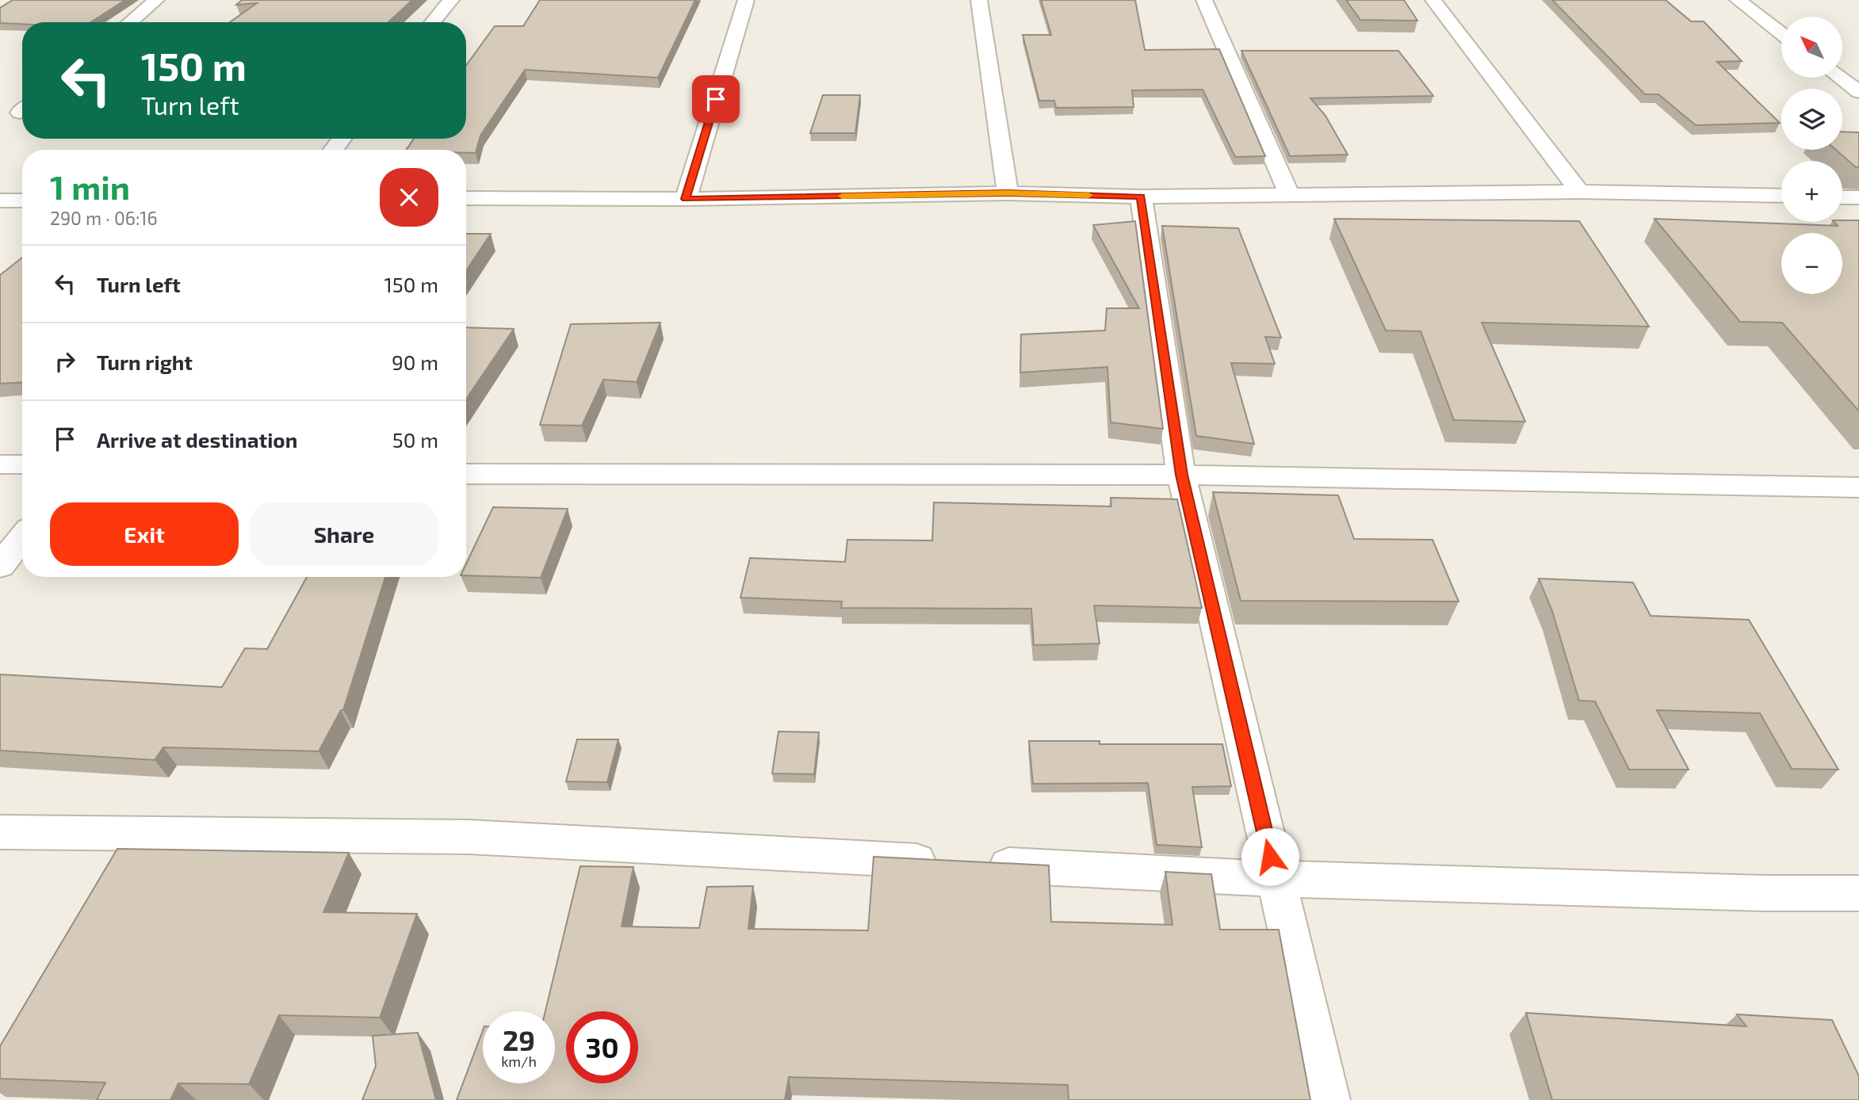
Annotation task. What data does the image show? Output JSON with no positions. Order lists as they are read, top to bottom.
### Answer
{
  "north": "top left",
  "page": {
    "map_buttons": ["+", "−"],
    "turn": ["150 m", "Turn left"],
    "heading": ["1 min", "290 m · 06:16"],
    "list": [
      {
        "name": "Turn left",
        "value": "150 m"
      },
      {
        "name": "Turn right",
        "value": "90 m"
      },
      {
        "name": "Arrive at destination",
        "value": "50 m"
      }
    ],
    "buttons": ["Exit", "Share"],
    "speed": "29 km/h",
    "limit": "30"
  }
}
